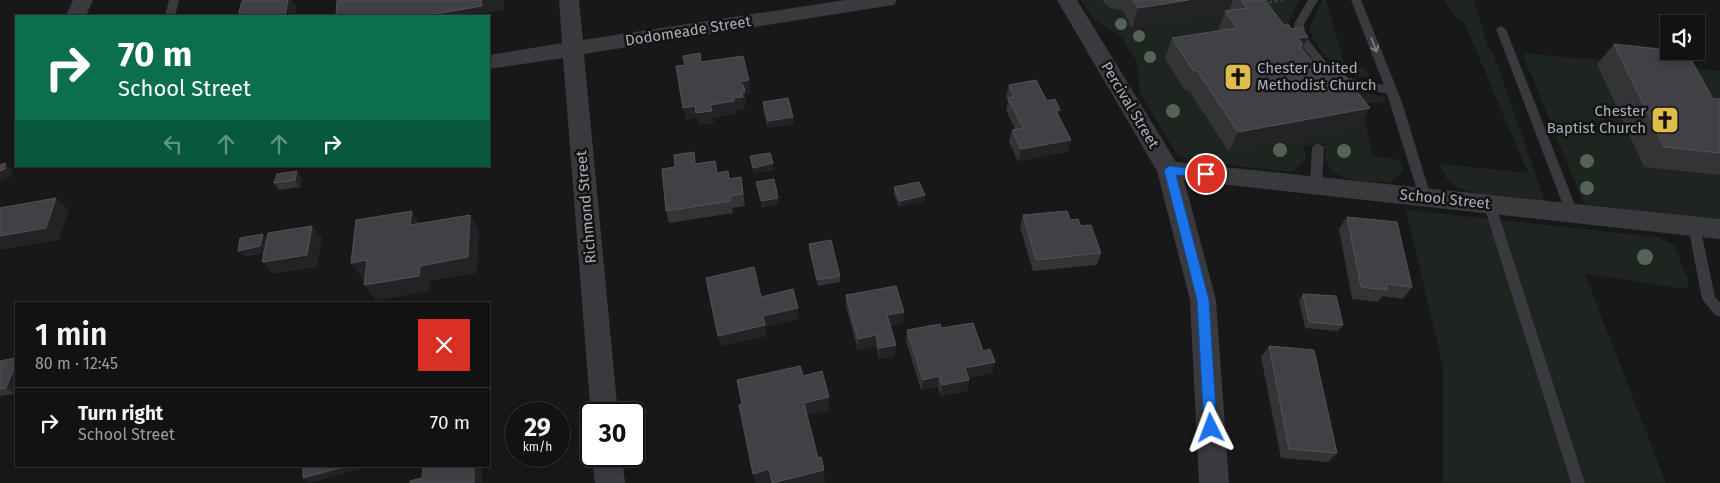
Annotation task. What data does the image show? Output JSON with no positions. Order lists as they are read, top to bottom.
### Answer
{
  "streets": {
    "street": [
      "Dodomeade Street",
      "Percival Street",
      "School Street",
      "Richmond Street"
    ]
  },
  "crossings": [
    ["Dodomeade Street", "Richmond Street"],
    ["Percival Street", "School Street"]
  ],
  "places": {
    "church": ["Chester United Methodist Church", "Chester Baptist Church"]
  },
  "page": {
    "turn": ["70 m", "School Street"],
    "heading": ["1 min", "80 m · 12:45"],
    "list": [
      {
        "name": "Turn right",
        "note": "School Street",
        "value": "70 m"
      }
    ],
    "speed": "29 km/h",
    "limit": "30"
  }
}
